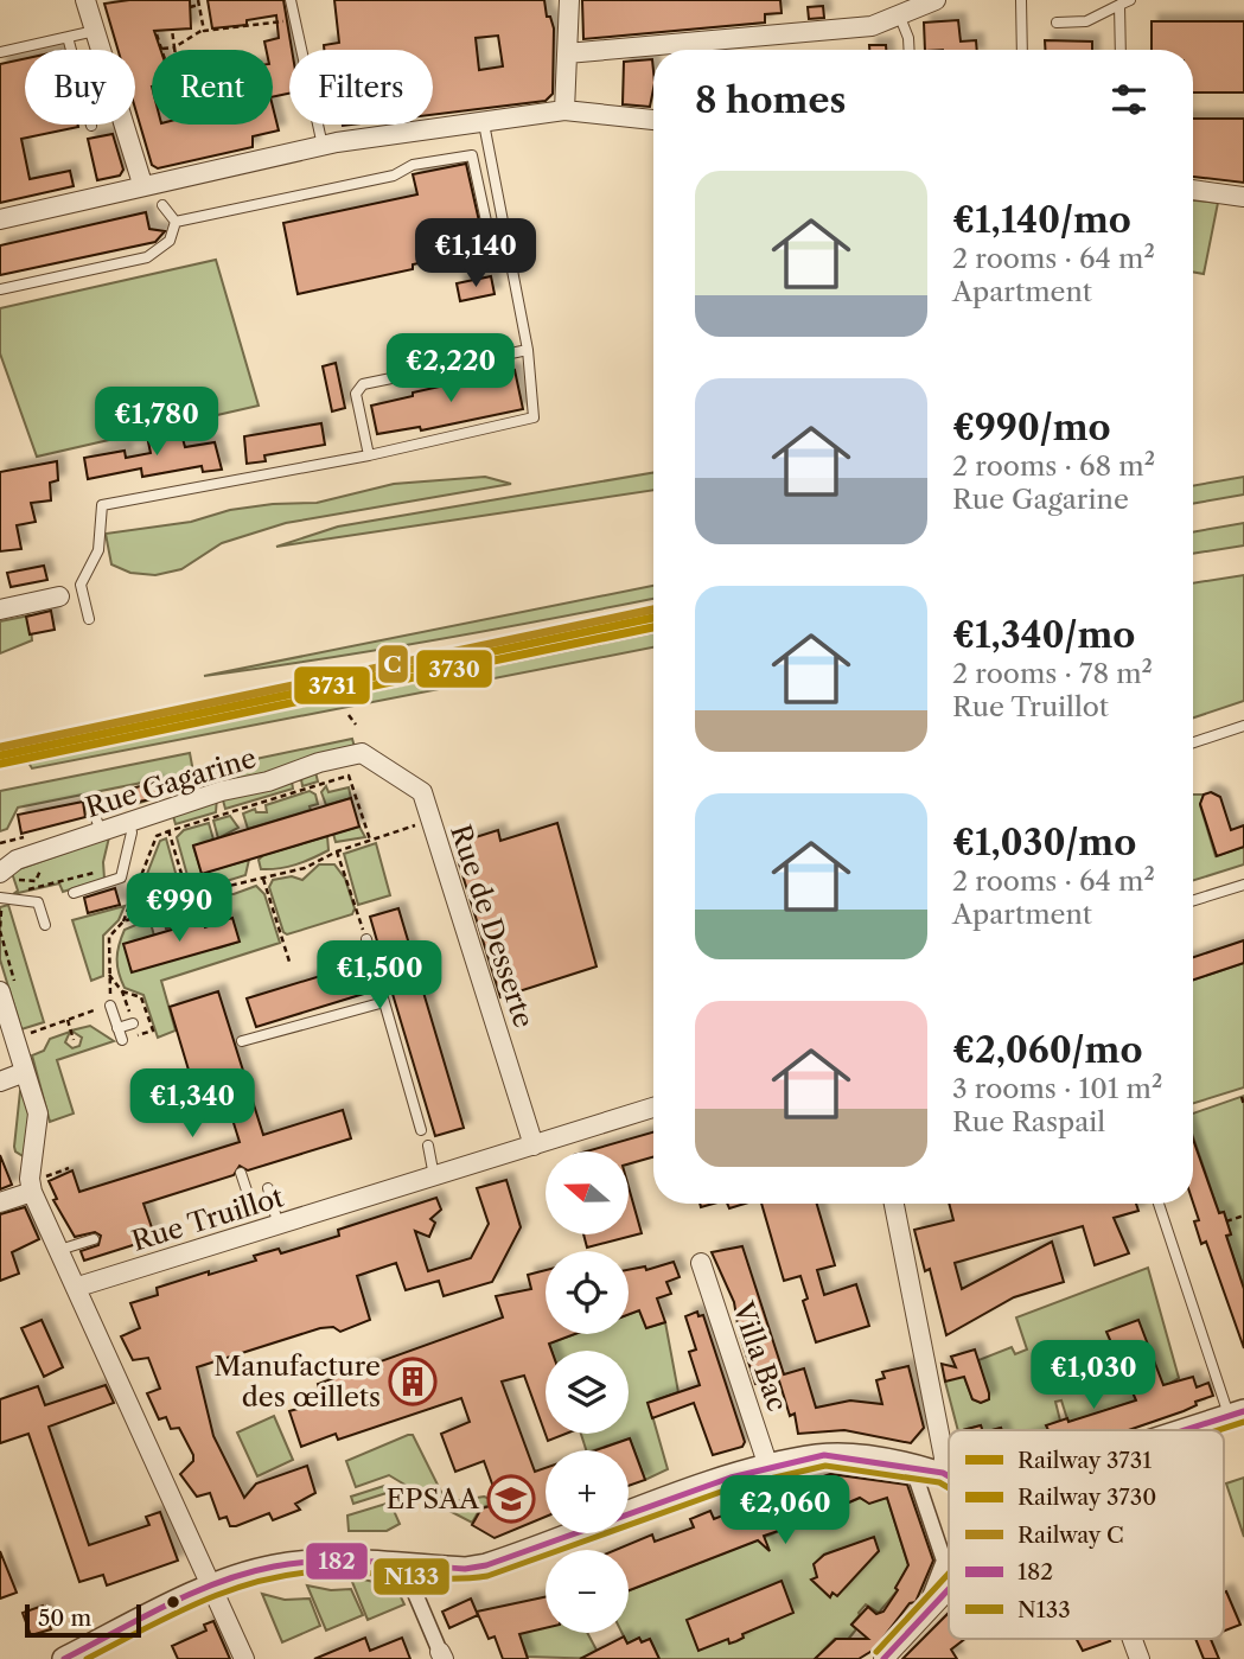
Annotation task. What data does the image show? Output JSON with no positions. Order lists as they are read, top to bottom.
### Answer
{
  "streets": {
    "street": [
      "Rue Gagarine",
      "Rue de Desserte",
      "Rue Truillot",
      "Villa Bac"
    ]
  },
  "crossings": [
    ["Rue Gagarine", "Rue de Desserte"],
    ["Rue de Desserte", "Rue Truillot"]
  ],
  "places": {
    "building": ["Manufacture des œillets"],
    "school or university": ["EPSAA"]
  },
  "lines": [
    "rail line C",
    "rail line 3731",
    "rail line 3730",
    "transit line 182",
    "transit line N133"
  ],
  "legend": [
    "Railway 3731",
    "Railway 3730",
    "Railway C",
    "182",
    "N133"
  ],
  "scale_bar": "50 m",
  "north": "left",
  "page": {
    "chip": ["Buy", "Rent", "Filters"],
    "heading": "8 homes",
    "list": [
      {
        "name": "€1,140/mo",
        "note": "2 rooms · 64 m² · Apartment"
      },
      {
        "name": "€990/mo",
        "note": "2 rooms · 68 m² · Rue Gagarine"
      },
      {
        "name": "€1,340/mo",
        "note": "2 rooms · 78 m² · Rue Truillot"
      },
      {
        "name": "€1,030/mo",
        "note": "2 rooms · 64 m² · Apartment"
      },
      {
        "name": "€2,060/mo",
        "note": "3 rooms · 101 m² · Rue Raspail"
      }
    ],
    "price": [
      "€1,140",
      "€2,220",
      "€1,780",
      "€990",
      "€1,500",
      "€1,340",
      "€1,030",
      "€2,060"
    ],
    "map_buttons": ["+", "−"],
    "scale": "50 m"
  }
}
